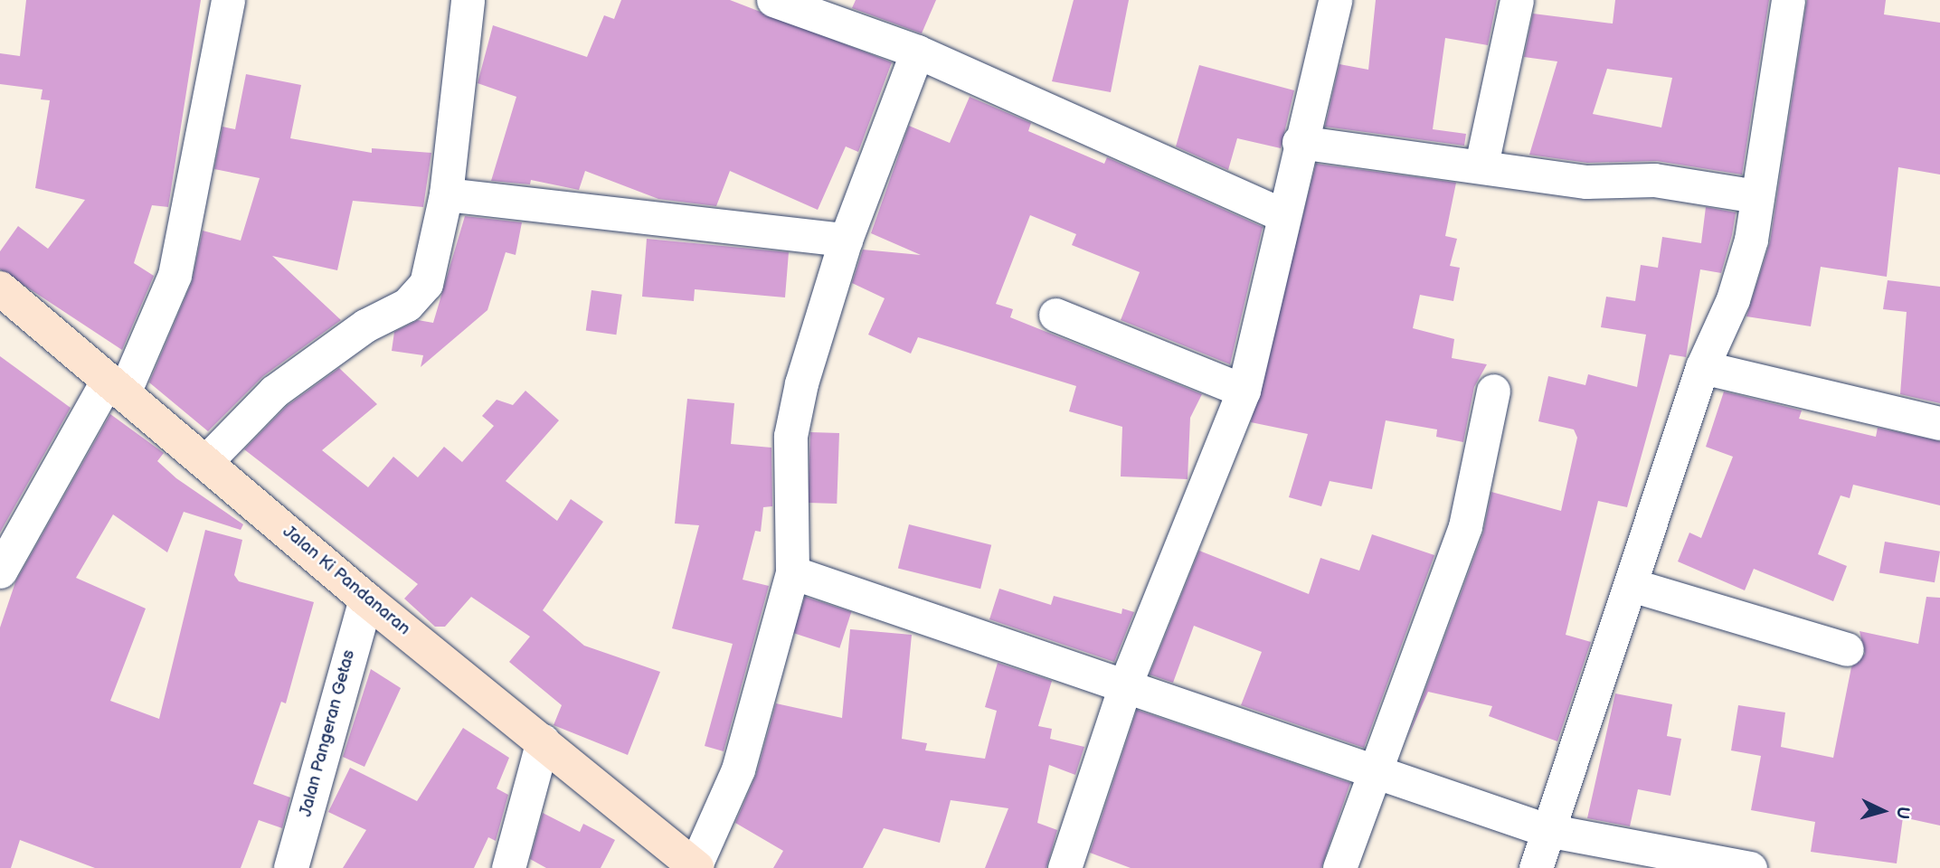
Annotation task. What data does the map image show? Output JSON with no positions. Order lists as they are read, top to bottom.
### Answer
{
  "streets": {
    "main road": ["Jalan Ki Pandanaran"],
    "street": ["Jalan Pangeran Getas"]
  },
  "crossings": [
    ["Jalan Ki Pandanaran", "Jalan Pangeran Getas"]
  ],
  "north": "right"
}
